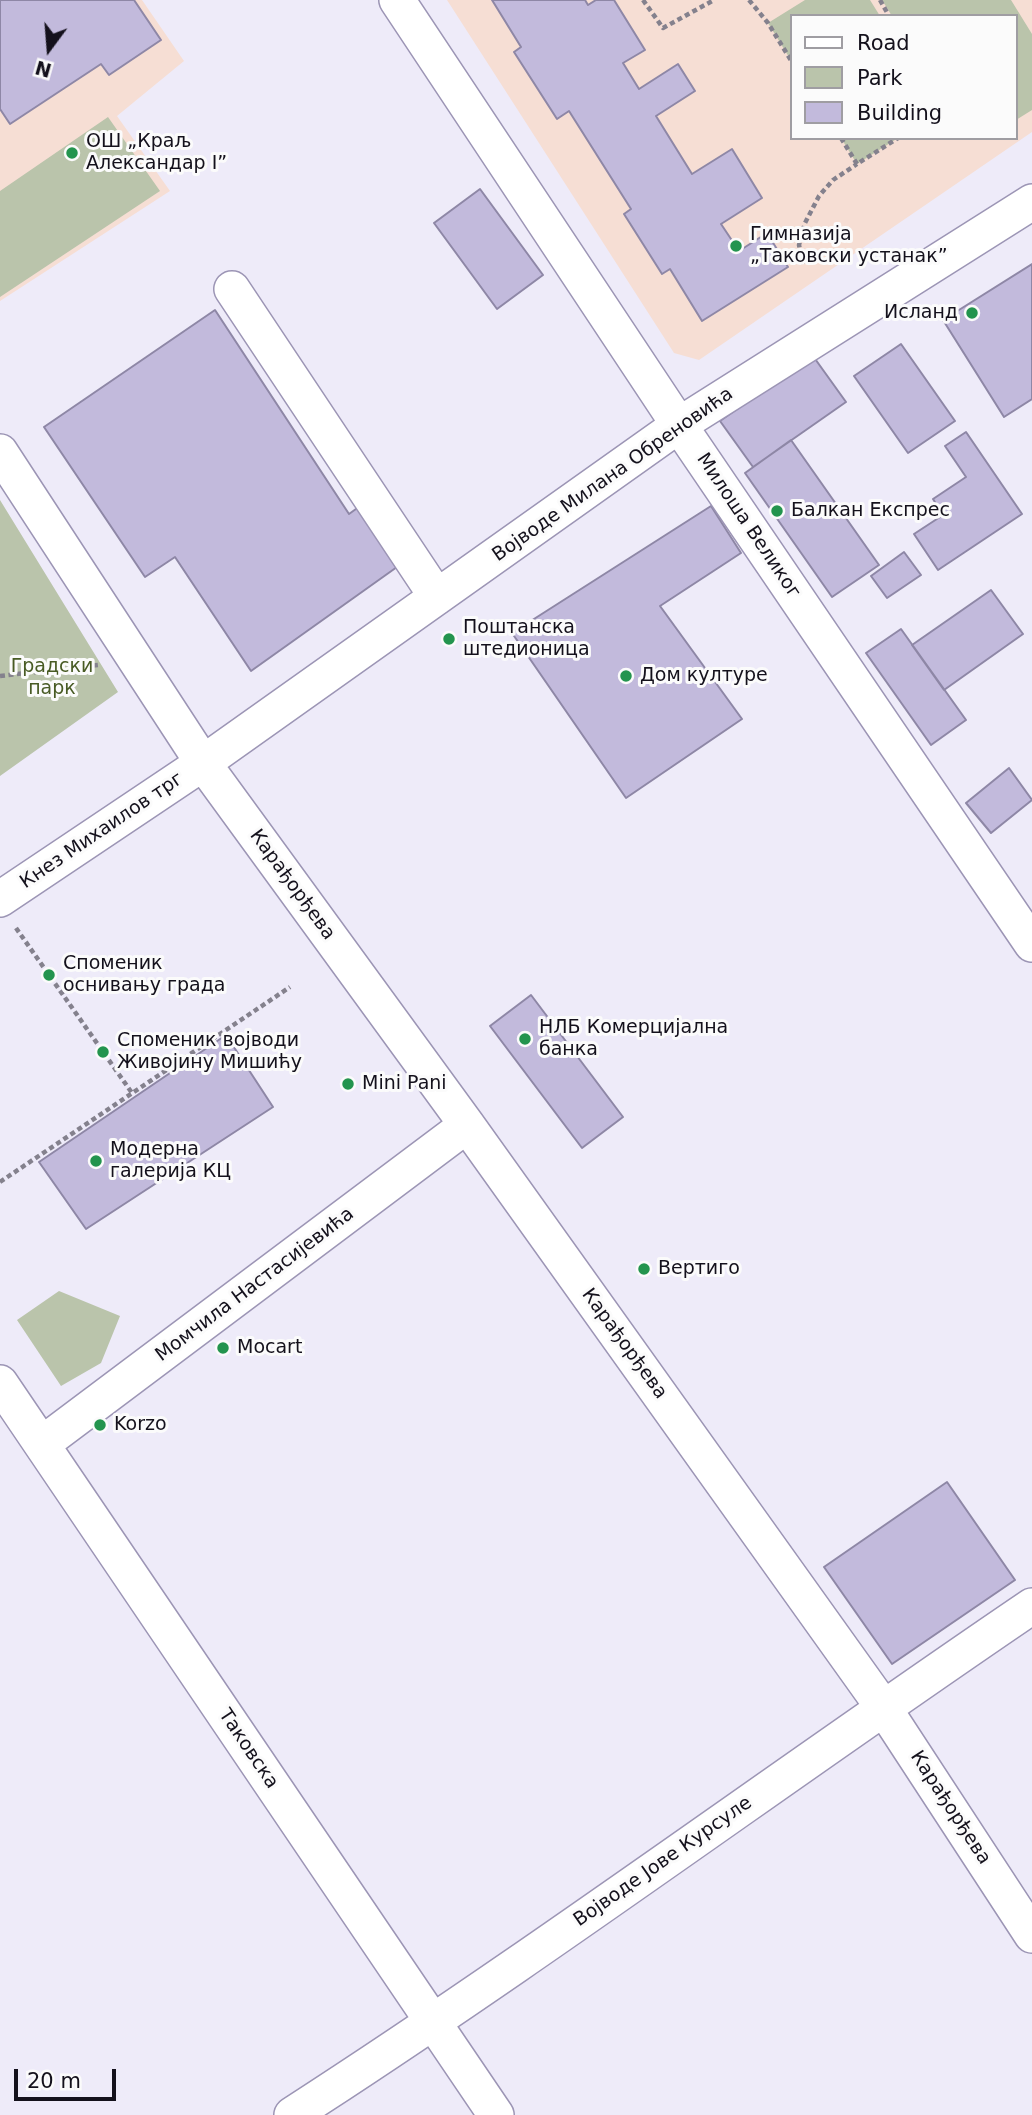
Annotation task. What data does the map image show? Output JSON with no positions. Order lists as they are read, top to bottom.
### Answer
{
  "streets": {
    "street": [
      "Војводе Милана Обреновића",
      "Милоша Великог",
      "Кнез Михаилов трг",
      "Карађорђева",
      "Момчила Настасијевића",
      "Таковска",
      "Војводе Јове Курсуле"
    ]
  },
  "crossings": [
    ["Војводе Милана Обреновића", "Милоша Великог"],
    ["Војводе Милана Обреновића", "Кнез Михаилов трг"],
    ["Војводе Милана Обреновића", "Карађорђева"],
    ["Кнез Михаилов трг", "Карађорђева"],
    ["Карађорђева", "Момчила Настасијевића"],
    ["Карађорђева", "Војводе Јове Курсуле"],
    ["Момчила Настасијевића", "Таковска"],
    ["Таковска", "Војводе Јове Курсуле"]
  ],
  "parks": ["Градски парк"],
  "places": [
    "ОШ „Краљ Александар I”",
    "Гимназија „Таковски устанак”",
    "Исланд",
    "Балкан Експрес",
    "Поштанска штедионица",
    "Дом културе",
    "Споменик оснивању града",
    "НЛБ Комерцијална банка",
    "Споменик војводи Живојину Мишићу",
    "Mini Pani",
    "Модерна галерија КЦ",
    "Вертиго",
    "Mocart",
    "Korzo"
  ],
  "legend": ["Road", "Park", "Building"],
  "scale_bar": "20 m",
  "north": "bottom"
}
